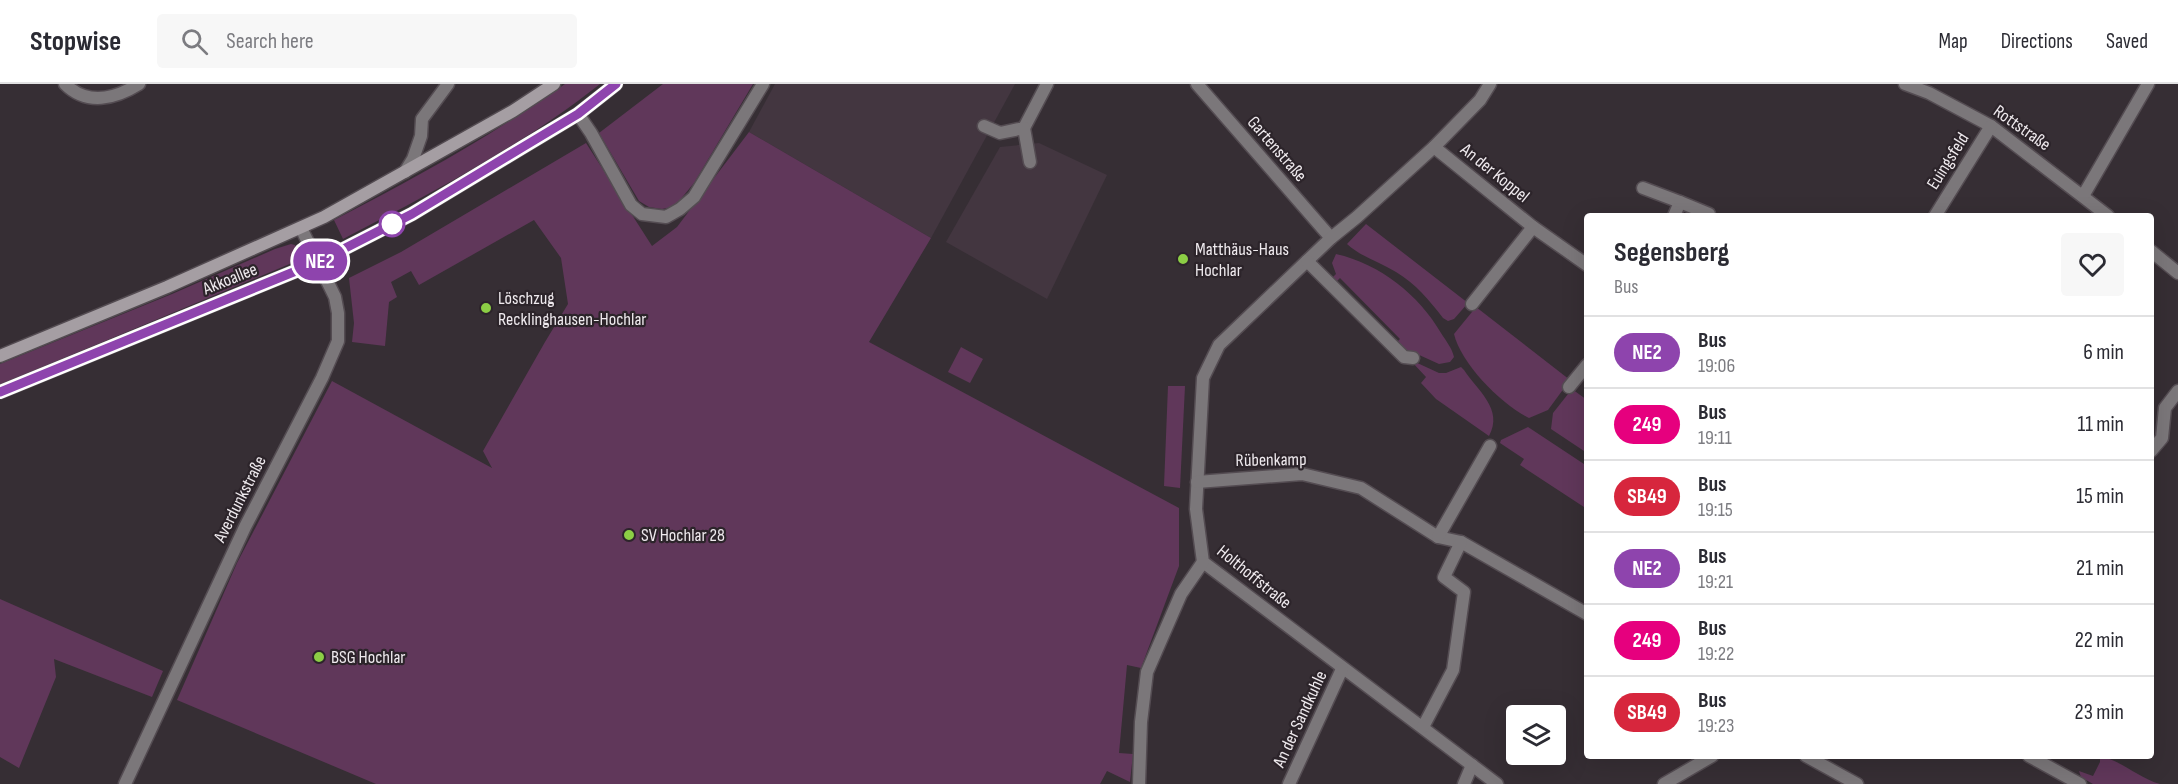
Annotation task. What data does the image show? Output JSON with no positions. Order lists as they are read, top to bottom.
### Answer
{
  "streets": {
    "main road": ["Akkoallee"],
    "street": [
      "Rottstraße",
      "Gartenstraße",
      "Euingsfeld",
      "An der Koppel",
      "Rübenkamp",
      "Averdunkstraße",
      "Holthoffstraße",
      "An der Sandkuhle"
    ]
  },
  "crossings": [
    ["Rottstraße", "Euingsfeld"],
    ["Gartenstraße", "Holthoffstraße"],
    ["An der Koppel", "Holthoffstraße"],
    ["Akkoallee", "Averdunkstraße"],
    ["Rübenkamp", "Holthoffstraße"],
    ["Holthoffstraße", "An der Sandkuhle"]
  ],
  "places": [
    "Matthäus-Haus Hochlar",
    "Löschzug Recklinghausen-Hochlar",
    "SV Hochlar 28",
    "BSG Hochlar"
  ],
  "lines": ["bus line NE2"],
  "page": {
    "header": "Stopwise",
    "search": "Search here",
    "nav": ["Map", "Directions", "Saved"],
    "on_map": "NE2",
    "heading": ["Segensberg", "Bus"],
    "list": [
      {
        "mark": "NE2",
        "name": "Bus",
        "note": "19:06",
        "value": "6 min"
      },
      {
        "mark": "249",
        "name": "Bus",
        "note": "19:11",
        "value": "11 min"
      },
      {
        "mark": "SB49",
        "name": "Bus",
        "note": "19:15",
        "value": "15 min"
      },
      {
        "mark": "NE2",
        "name": "Bus",
        "note": "19:21",
        "value": "21 min"
      },
      {
        "mark": "249",
        "name": "Bus",
        "note": "19:22",
        "value": "22 min"
      },
      {
        "mark": "SB49",
        "name": "Bus",
        "note": "19:23",
        "value": "23 min"
      }
    ]
  }
}
